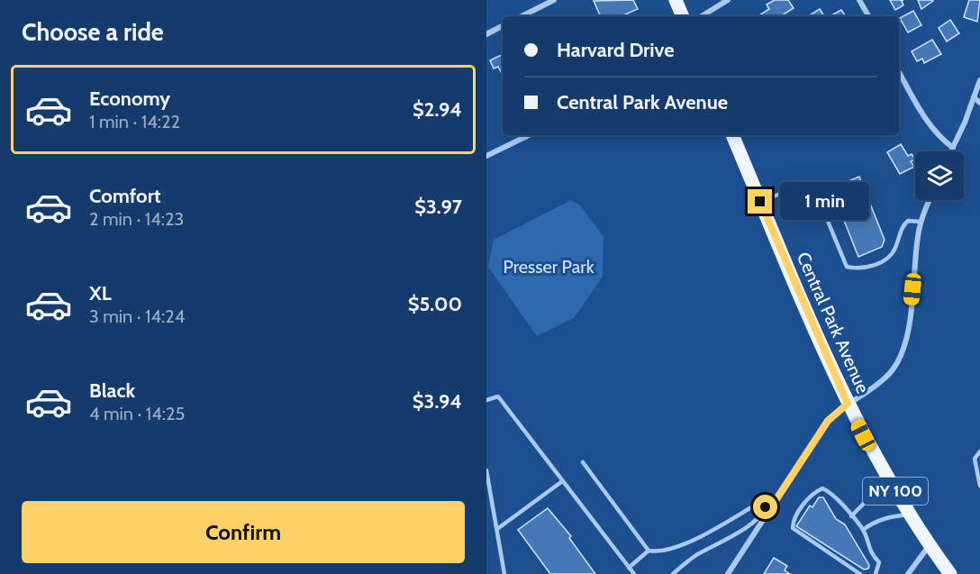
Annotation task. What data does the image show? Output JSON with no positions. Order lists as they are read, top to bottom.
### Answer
{
  "streets": {
    "main road": ["Central Park Avenue", "NY 100"]
  },
  "parks": ["Presser Park"],
  "page": {
    "heading": "Choose a ride",
    "banner": ["Harvard Drive", "Central Park Avenue"],
    "list": [
      {
        "name": "Economy",
        "note": "1 min · 14:22",
        "value": "$2.94"
      },
      {
        "name": "Comfort",
        "note": "2 min · 14:23",
        "value": "$3.97"
      },
      {
        "name": "XL",
        "note": "3 min · 14:24",
        "value": "$5.00"
      },
      {
        "name": "Black",
        "note": "4 min · 14:25",
        "value": "$3.94"
      }
    ],
    "bubble": "1 min",
    "buttons": "Confirm"
  }
}
